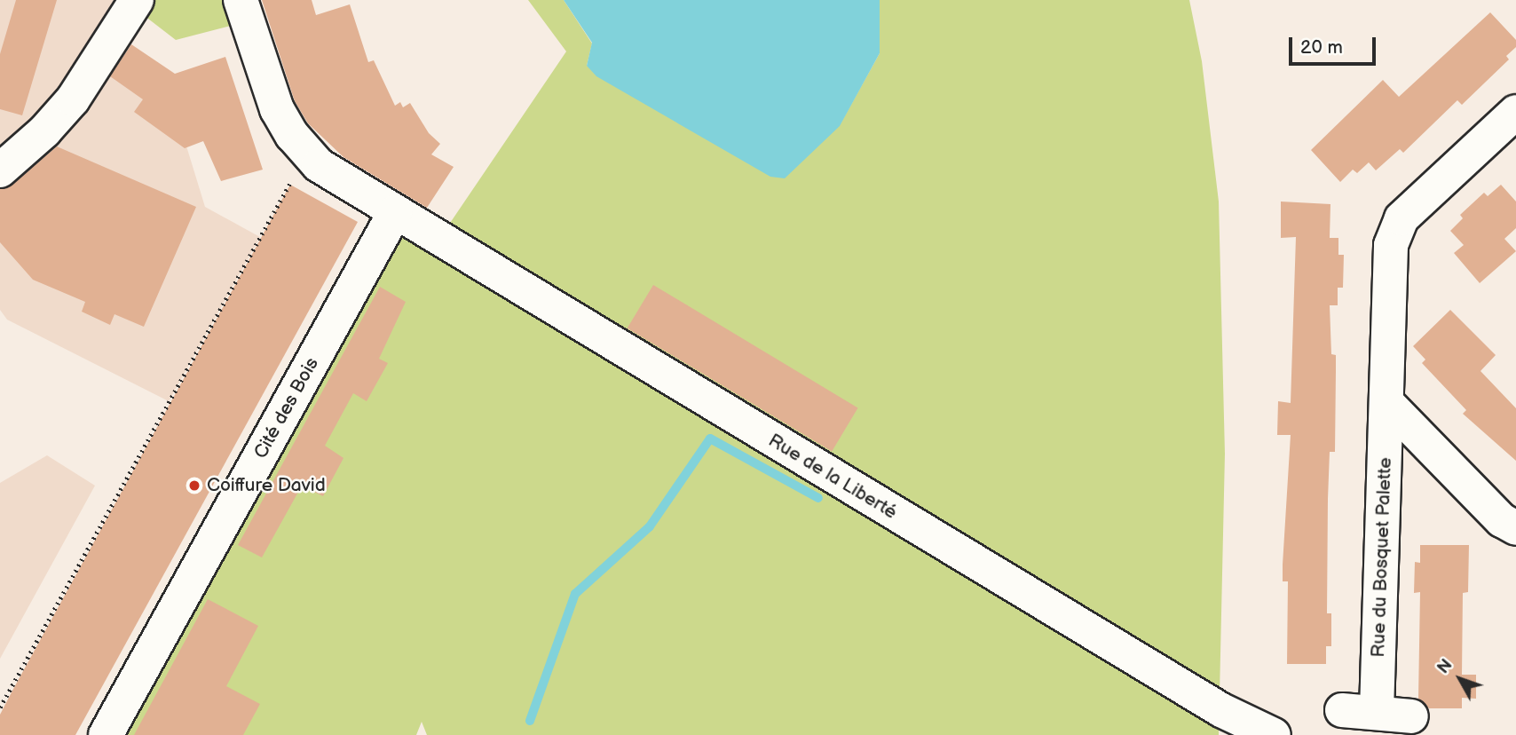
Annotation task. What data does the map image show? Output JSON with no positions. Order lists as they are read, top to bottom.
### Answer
{
  "streets": {
    "street": ["Cité des Bois", "Rue de la Liberté", "Rue du Bosquet Palette"]
  },
  "crossings": [
    ["Cité des Bois", "Rue de la Liberté"]
  ],
  "places": ["Coiffure David"],
  "scale_bar": "20 m",
  "north": "top left"
}
